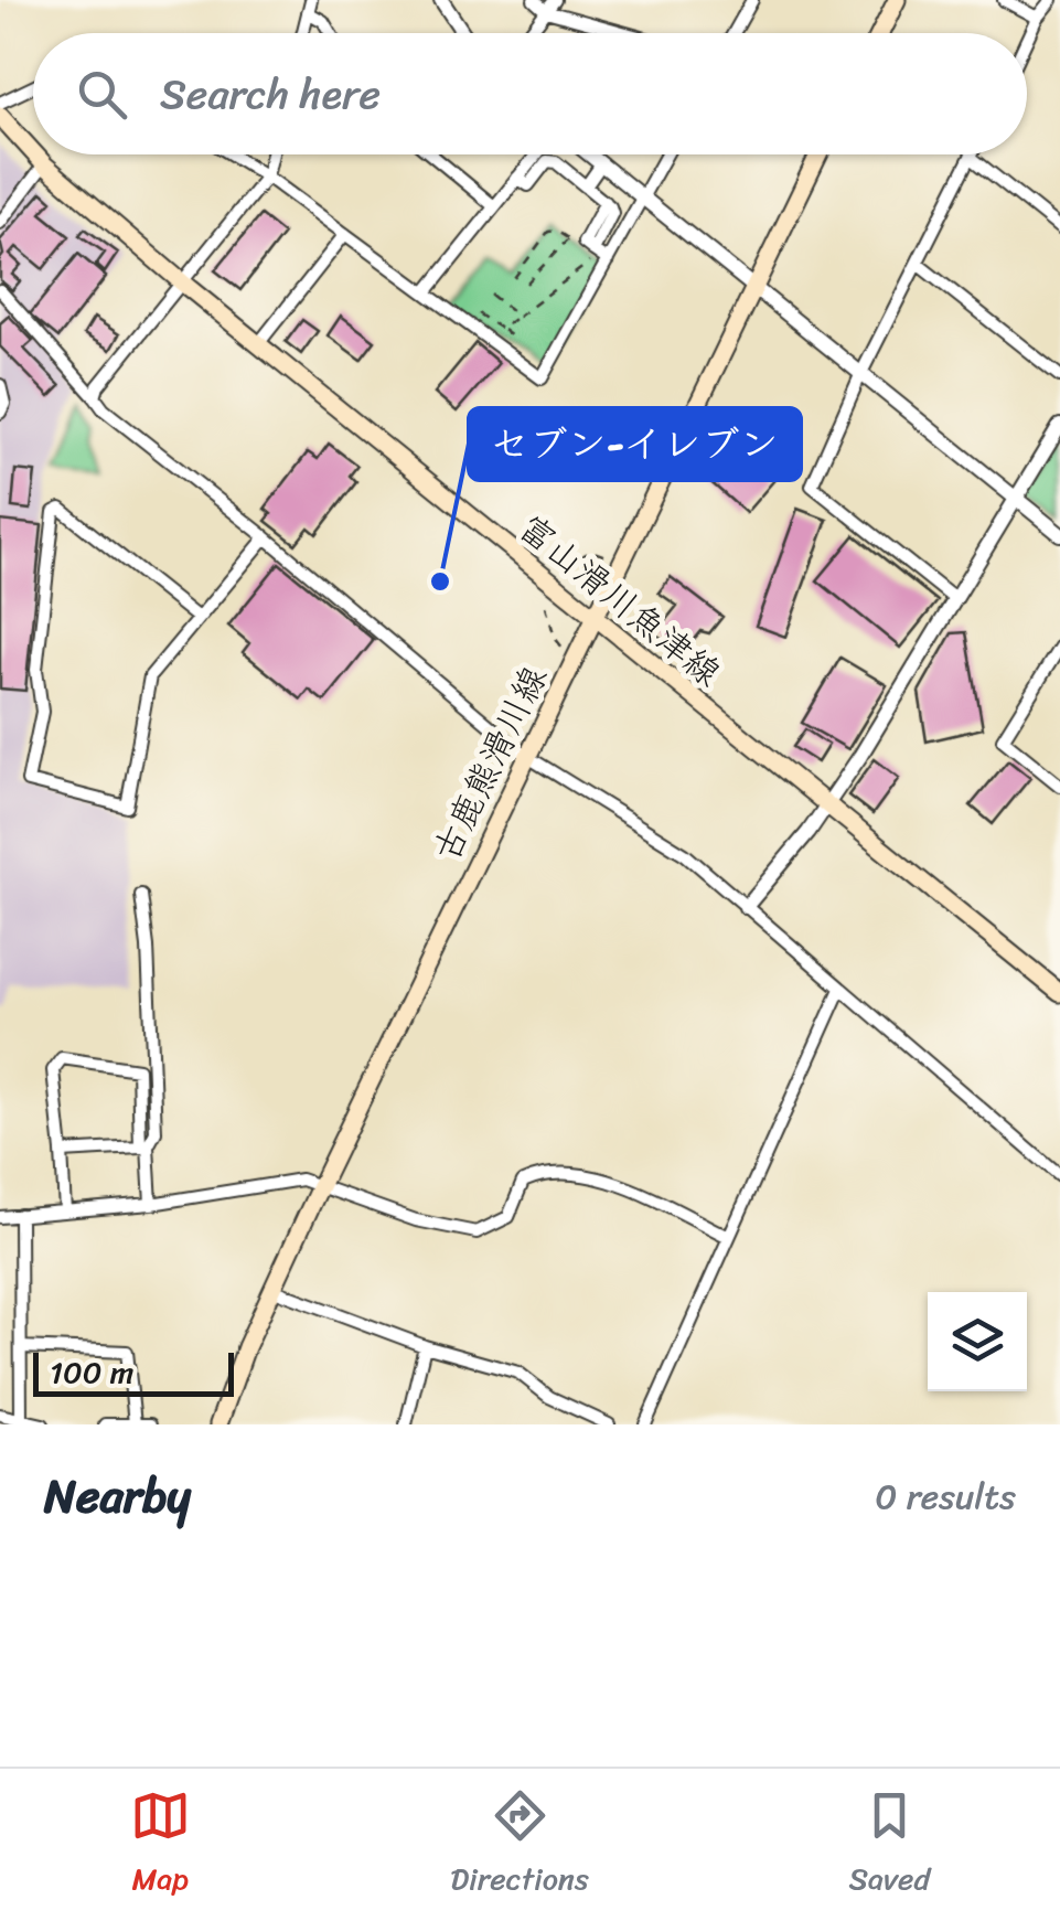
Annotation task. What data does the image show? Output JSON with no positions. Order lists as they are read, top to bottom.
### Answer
{
  "streets": {
    "main road": ["富山滑川魚津線", "古鹿熊滑川線"]
  },
  "crossings": [
    ["富山滑川魚津線", "古鹿熊滑川線"]
  ],
  "places": ["セブン-イレブン"],
  "scale_bar": "100 m",
  "page": {
    "search": "Search here",
    "scale": "100 m",
    "heading": ["Nearby", "0 results"],
    "nav": ["Map", "Directions", "Saved"]
  }
}
